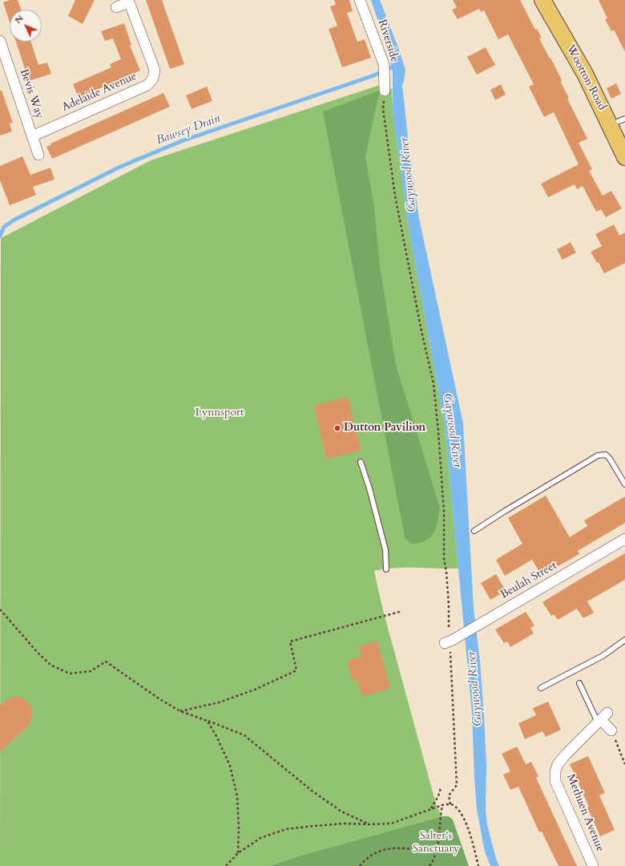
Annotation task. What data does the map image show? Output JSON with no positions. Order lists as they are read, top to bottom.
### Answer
{
  "streets": {
    "main road": ["Wootton Road"],
    "street": [
      "Riverside",
      "Adelaide Avenue",
      "Bevis Way",
      "Beulah Street",
      "Methuen Avenue"
    ]
  },
  "crossings": [
    ["Adelaide Avenue", "Bevis Way"]
  ],
  "water": ["Bawsey Drain", "Gaywood River"],
  "parks": ["Lynnsport", "Salter's Sanctuary"],
  "places": ["Dutton Pavilion"],
  "north": "top left"
}
